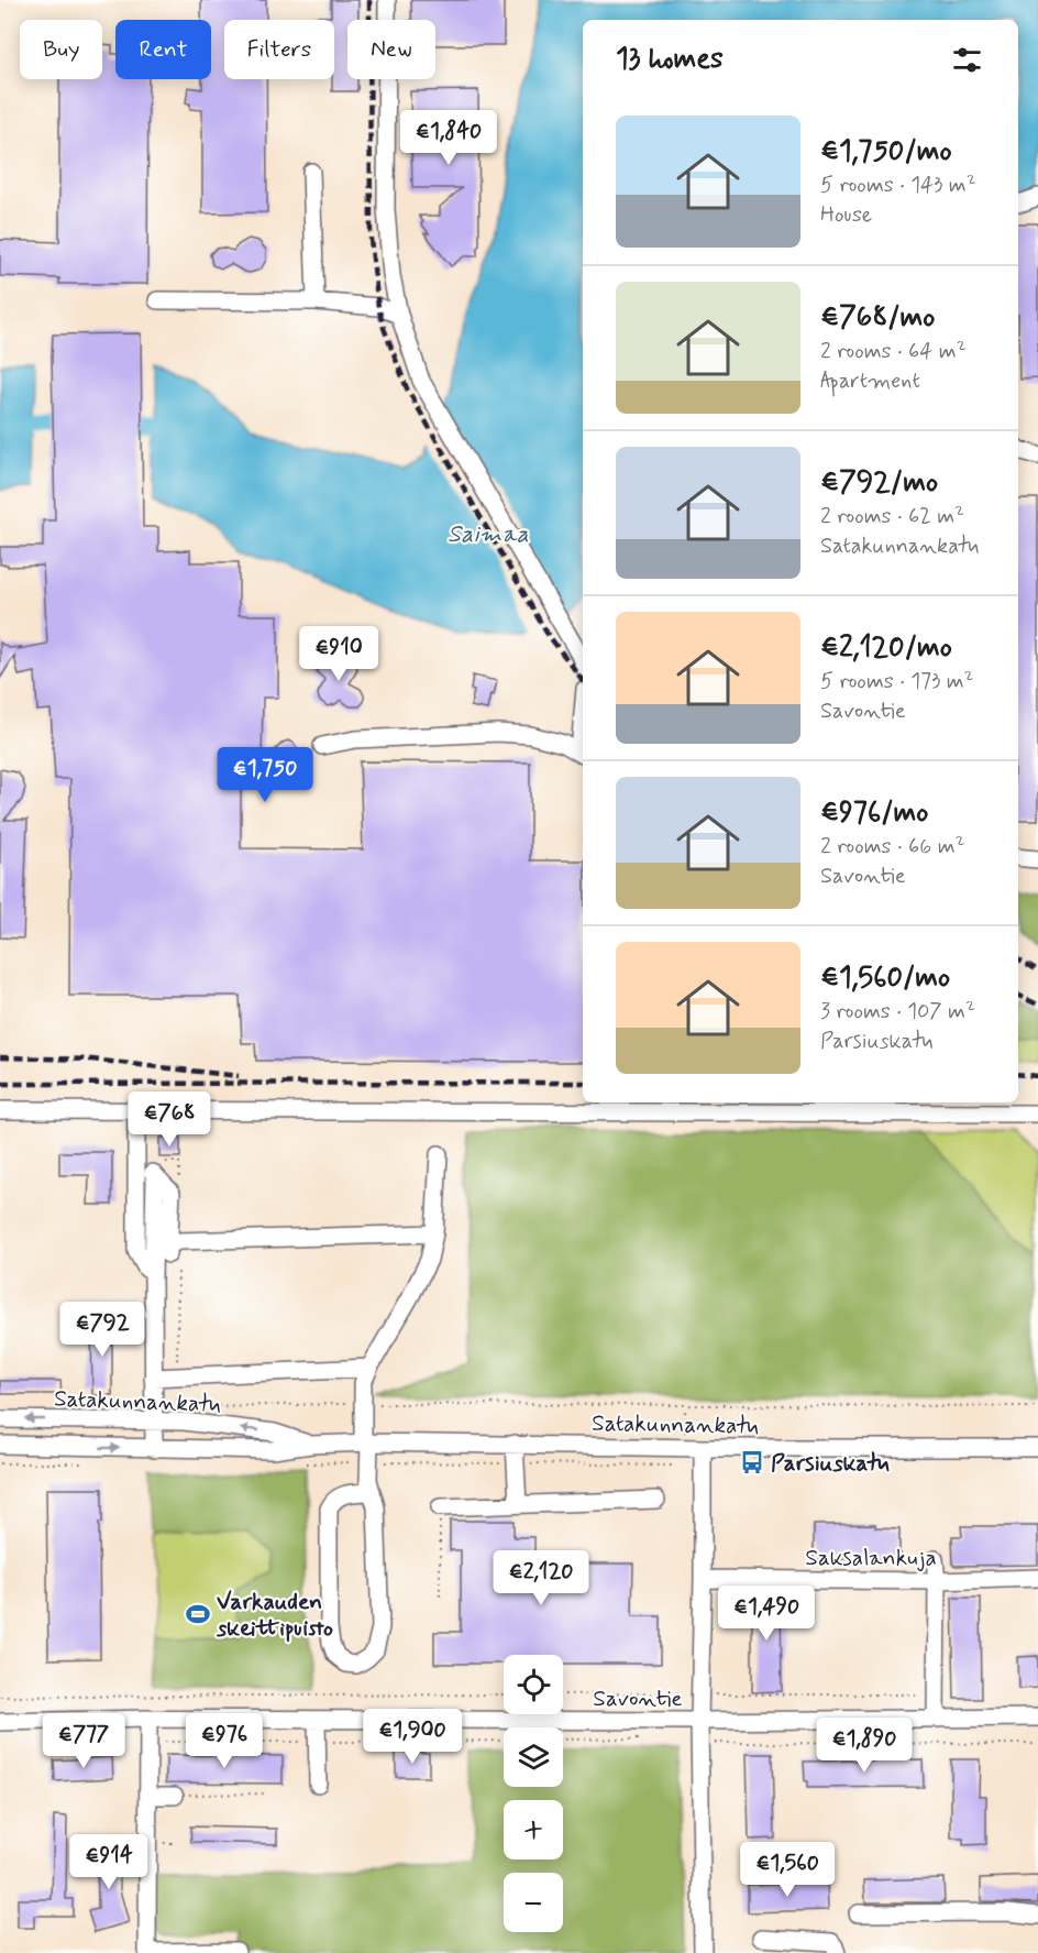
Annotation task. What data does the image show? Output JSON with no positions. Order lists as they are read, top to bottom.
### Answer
{
  "streets": {
    "street": ["Satakunnankatu", "Saksalankuja", "Savontie"]
  },
  "water": ["Saimaa"],
  "places": {
    "bus stop": ["Parsiuskatu"],
    "sports": ["Varkauden skeittipuisto"]
  },
  "page": {
    "chip": [
      "Buy",
      "Rent",
      "Filters",
      "New"
    ],
    "heading": "13 homes",
    "list": [
      {
        "name": "€1,750/mo",
        "note": "5 rooms · 143 m² · House"
      },
      {
        "name": "€768/mo",
        "note": "2 rooms · 64 m² · Apartment"
      },
      {
        "name": "€792/mo",
        "note": "2 rooms · 62 m² · Satakunnankatu"
      },
      {
        "name": "€2,120/mo",
        "note": "5 rooms · 173 m² · Savontie"
      },
      {
        "name": "€976/mo",
        "note": "2 rooms · 66 m² · Savontie"
      },
      {
        "name": "€1,560/mo",
        "note": "3 rooms · 107 m² · Parsiuskatu"
      }
    ],
    "price": [
      "€1,840",
      "€910",
      "€1,750",
      "€768",
      "€792",
      "€2,120",
      "€1,490",
      "€1,900",
      "€777",
      "€976",
      "€1,890",
      "€914",
      "€1,560"
    ],
    "map_buttons": ["+", "−"]
  }
}
